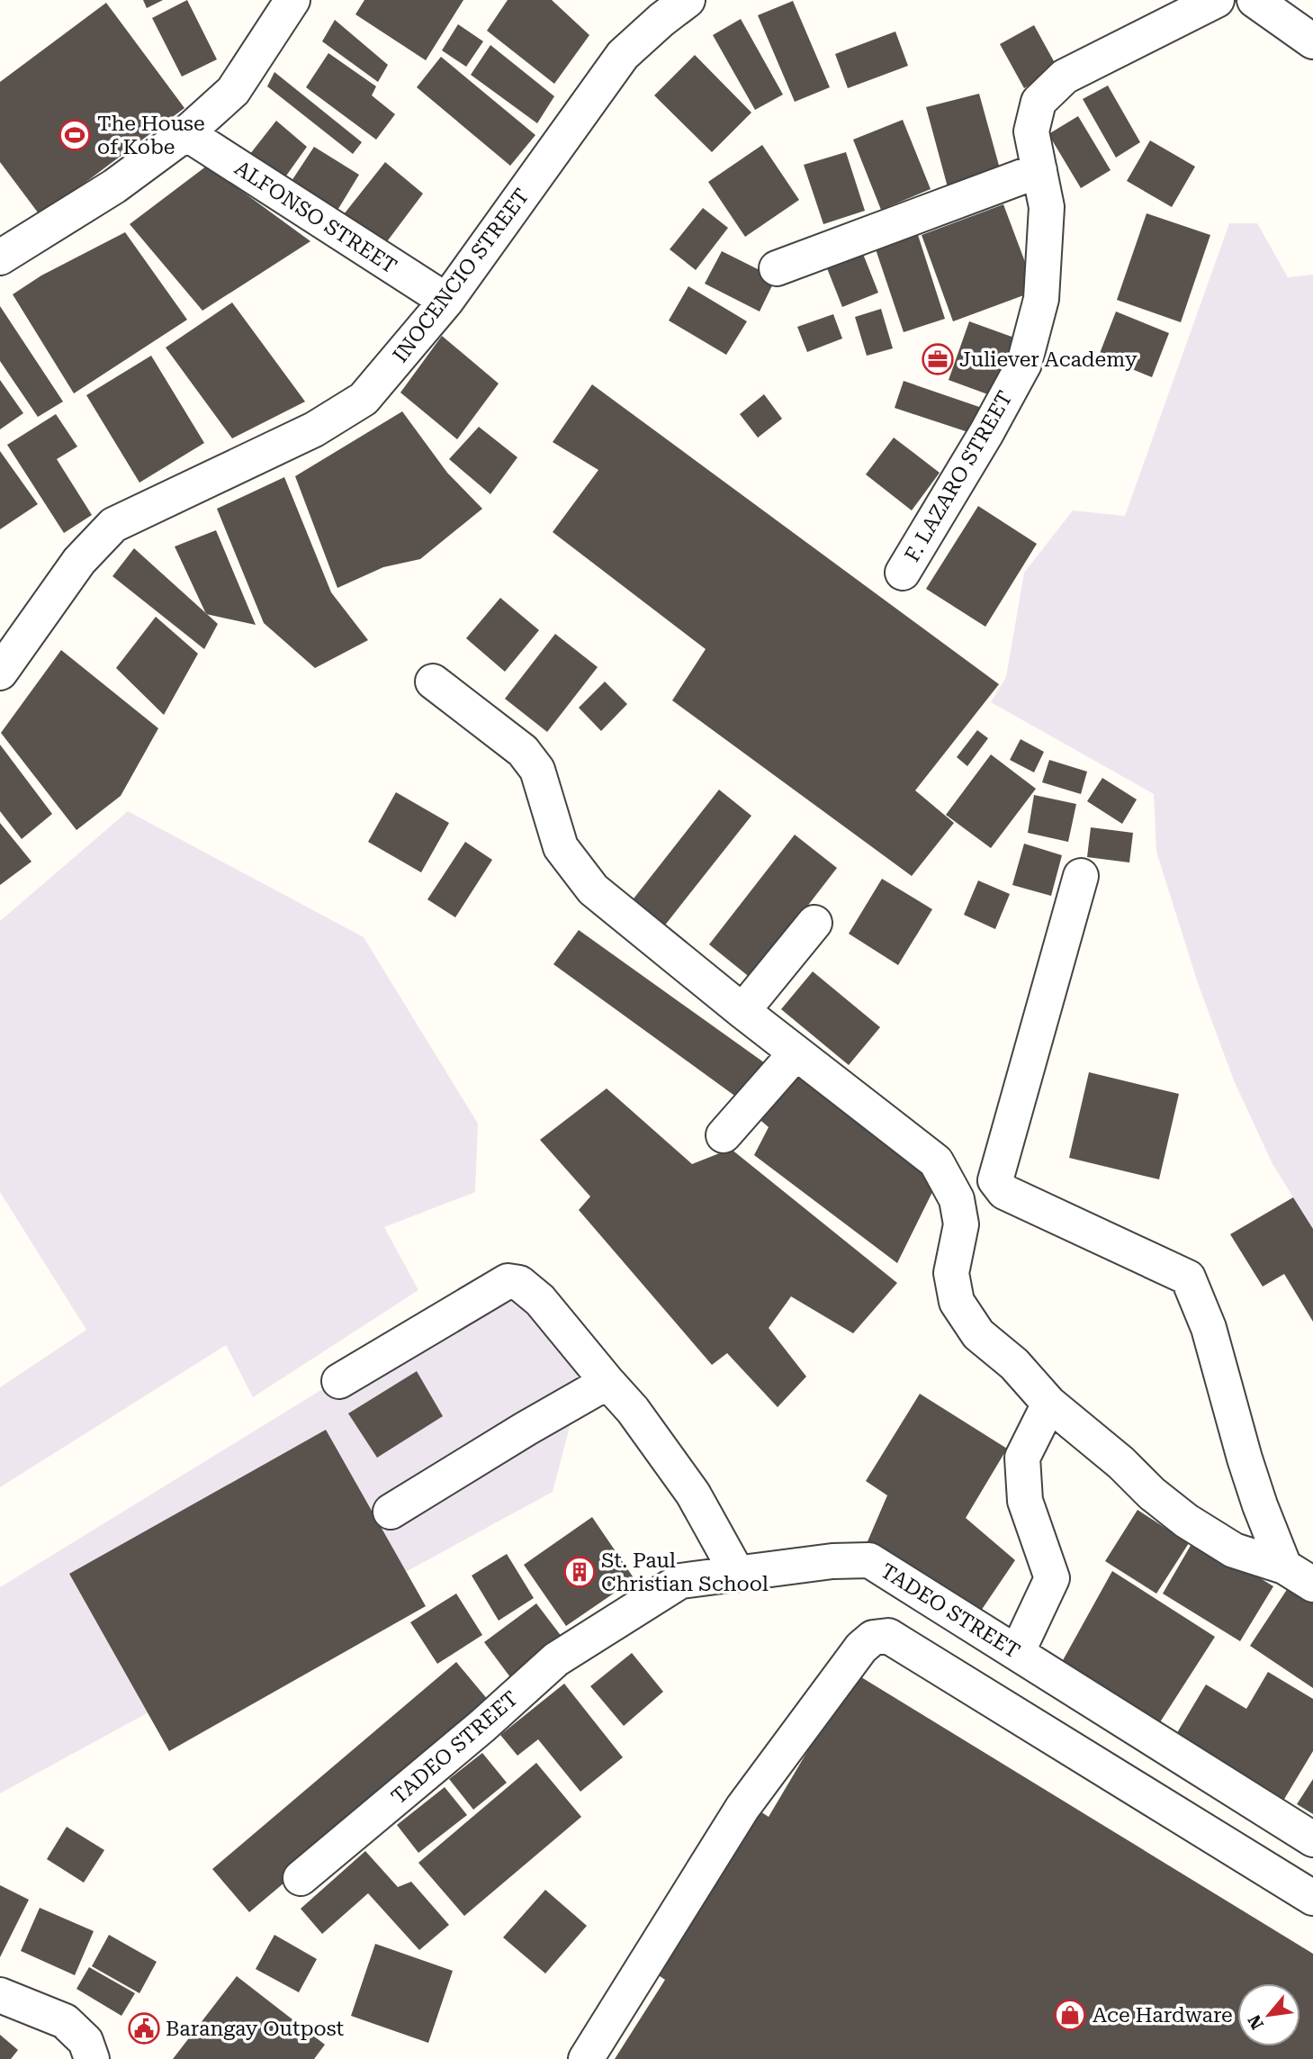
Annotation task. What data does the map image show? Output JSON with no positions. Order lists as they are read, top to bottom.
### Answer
{
  "streets": {
    "street": [
      "ALFONSO STREET",
      "INOCENCIO STREET",
      "F. LAZARO STREET",
      "TADEO STREET"
    ]
  },
  "crossings": [
    ["ALFONSO STREET", "INOCENCIO STREET"]
  ],
  "places": {
    "sports": ["The House of Kobe"],
    "office": ["Juliever Academy"],
    "building": ["St. Paul Christian School"],
    "shop": ["Ace Hardware"],
    "public building": ["Barangay Outpost"]
  },
  "north": "bottom left"
}
